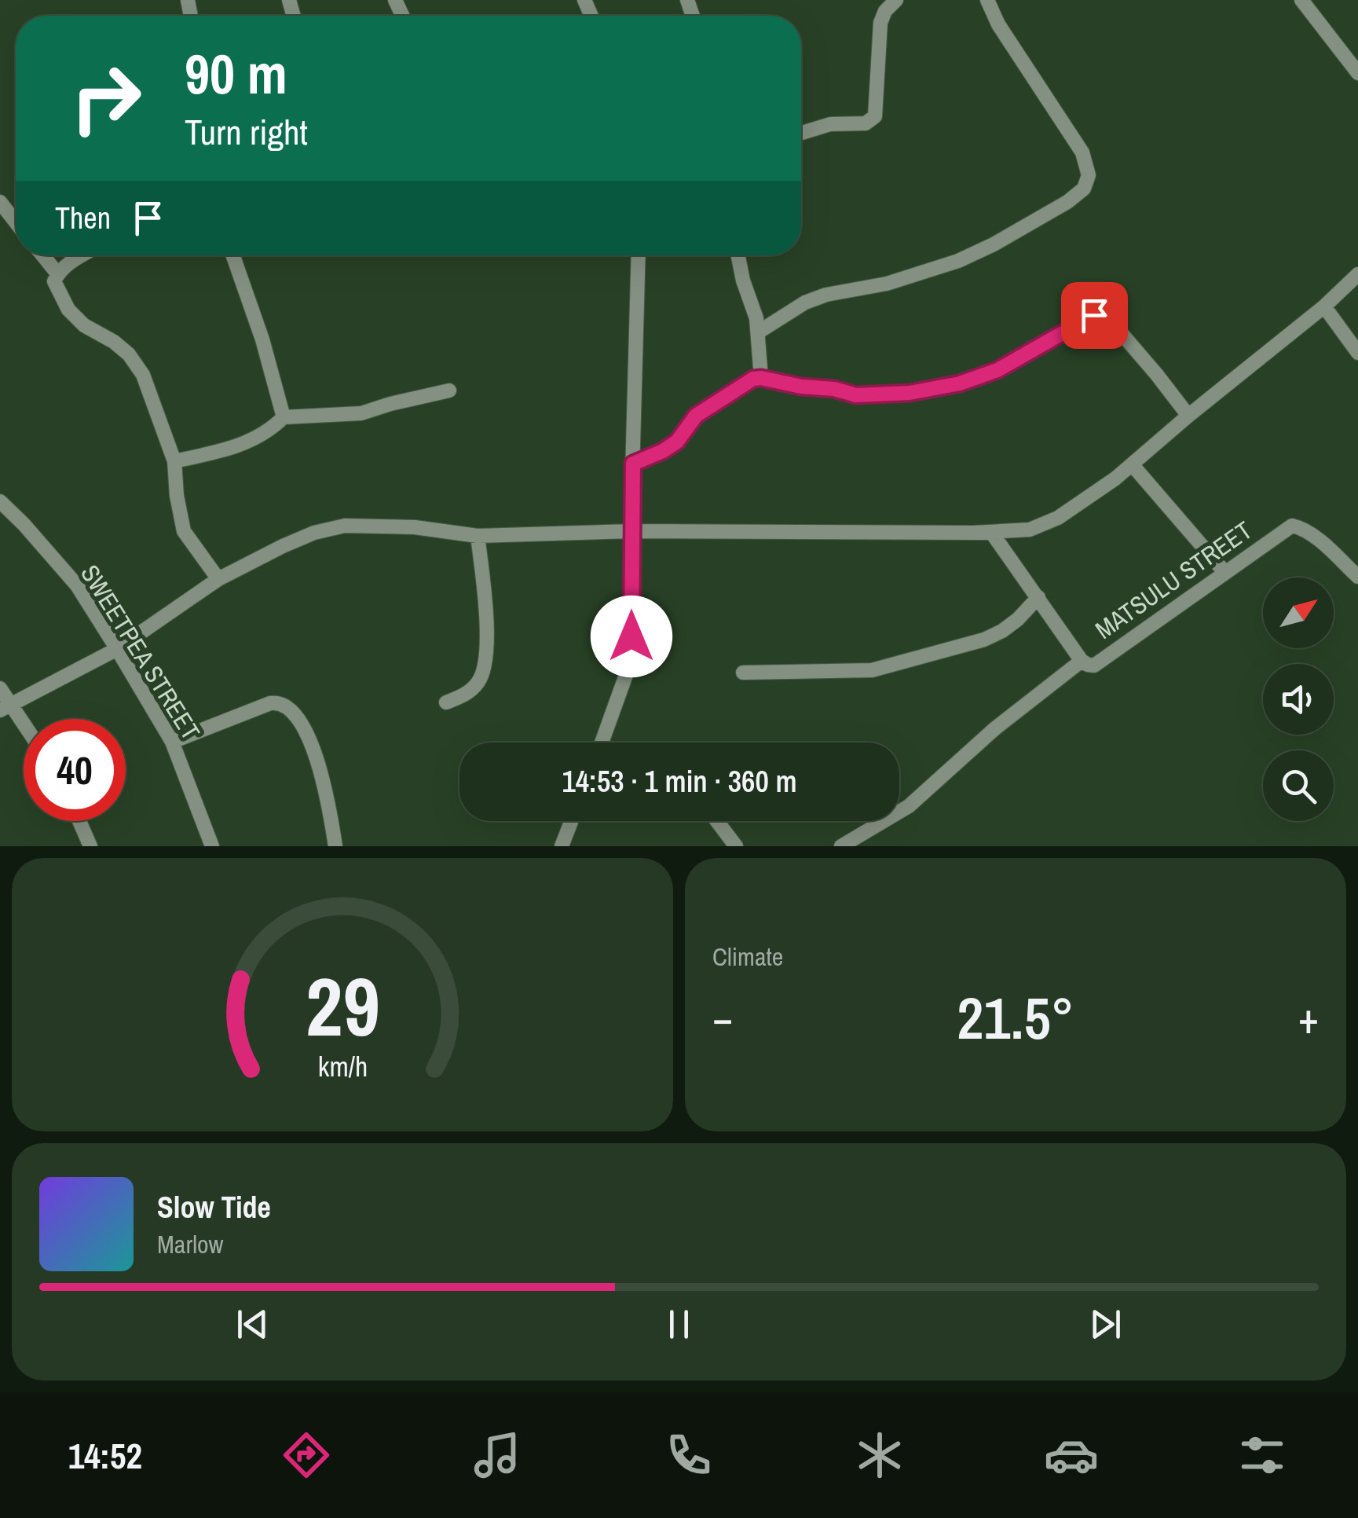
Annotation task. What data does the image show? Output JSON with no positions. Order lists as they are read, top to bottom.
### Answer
{
  "streets": {
    "street": ["MATSULU STREET", "SWEETPEA STREET"]
  },
  "north": "top right",
  "page": {
    "turn": ["90 m", "Turn right"],
    "then": "Then",
    "limit": "40",
    "trip": "14:53 · 1 min · 360 m",
    "tile": "Climate",
    "heat": ["−", "21.5°", "+"],
    "song": ["Slow Tide", "Marlow"],
    "tabs": "14:52",
    "gauge": ["29", "km/h"]
  }
}
